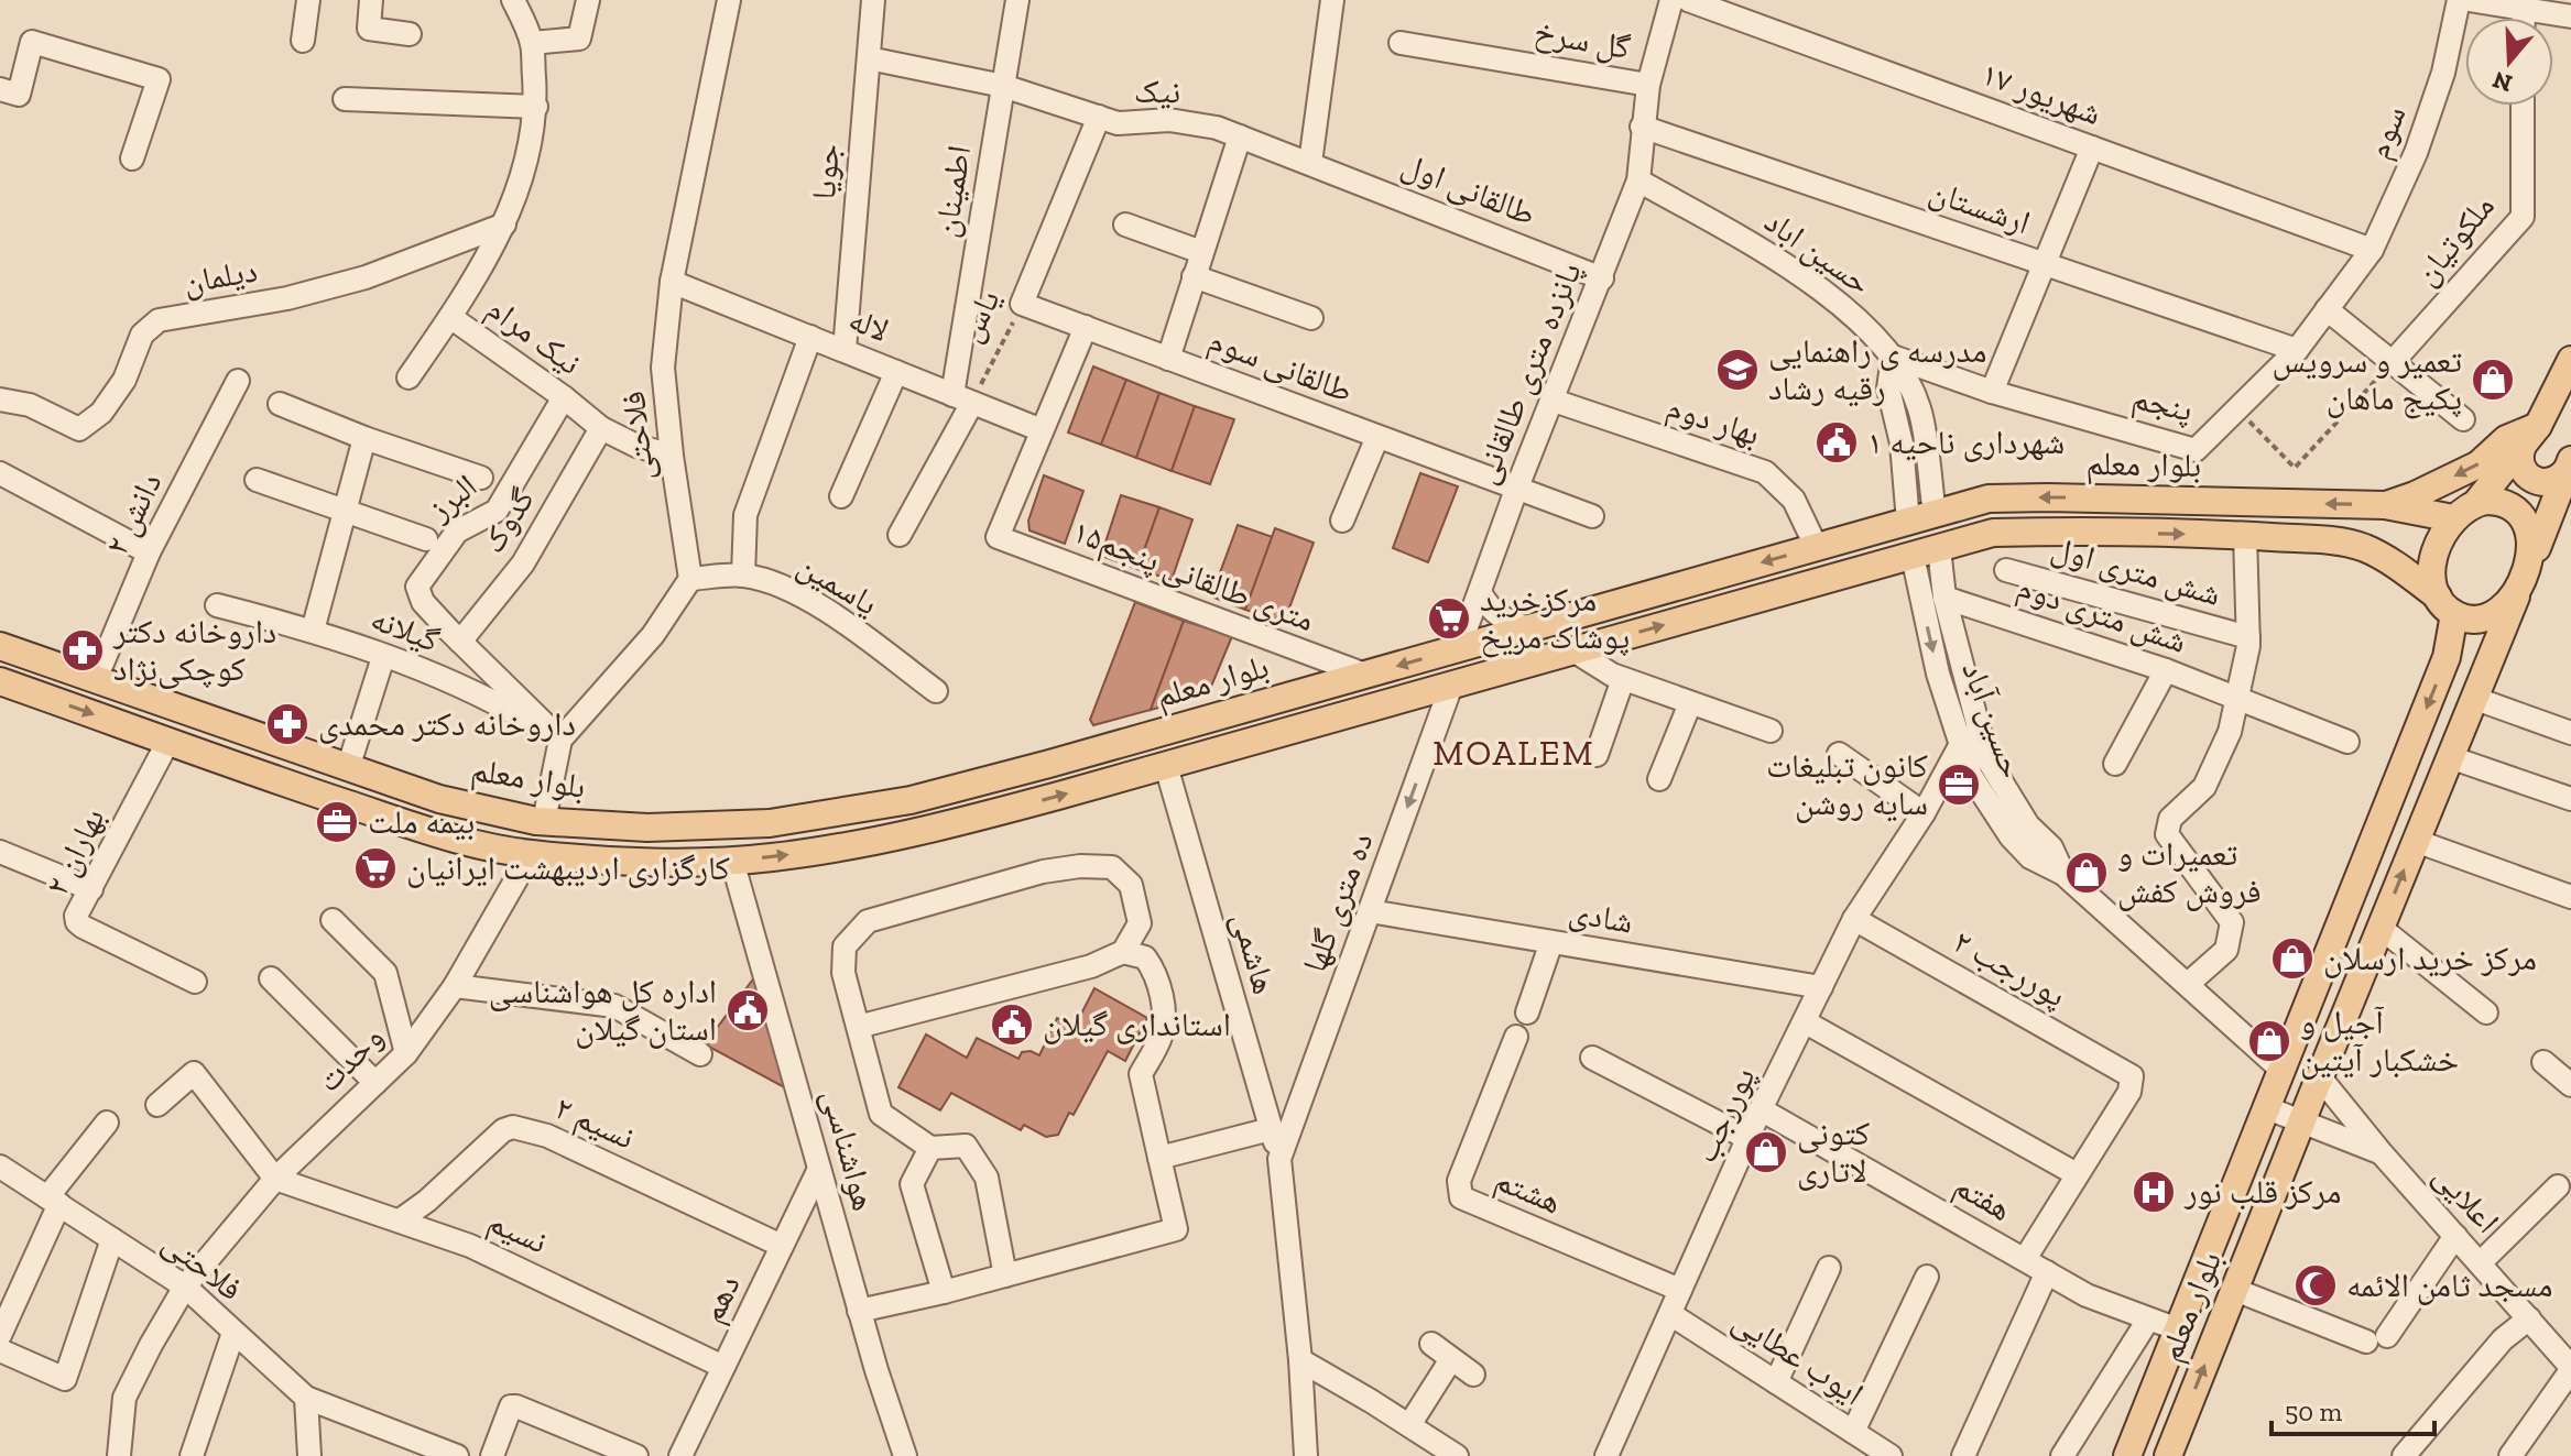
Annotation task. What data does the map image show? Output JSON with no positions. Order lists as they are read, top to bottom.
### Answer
{
  "streets": {
    "main road": ["بلوار معلم"],
    "street": [
      "گل سرخ",
      "نیک",
      "۱۷ شهریور",
      "سوم",
      "جویا",
      "طالقانی اول",
      "اطمینان",
      "ارشستان",
      "ملکوتیان",
      "حسین اباد",
      "دیلمان",
      "یاس",
      "لاله",
      "نیک مرام",
      "طالقانی سوم",
      "پانزده متری طالقانی",
      "پنجم",
      "بهار دوم",
      "فلاحتی",
      "البرز",
      "دانش ۲",
      "گدوک",
      "شش متری اول",
      "۱۵متری طالقانی پنجم",
      "یاسمین",
      "شش متری دوم",
      "گیلانه",
      "حسین آباد",
      "بهاران ۲",
      "ده متری گلها",
      "شادی",
      "هاشمی",
      "پوررجب ۲",
      "وحدت",
      "پوررجب",
      "نسیم ٢",
      "هواشناسی",
      "هشتم",
      "هفتم",
      "اعلایی",
      "نسیم",
      "دهم",
      "ایوب عطایی"
    ]
  },
  "crossings": [
    ["گل سرخ", "پانزده متری طالقانی"],
    ["نیک", "جویا"],
    ["نیک", "طالقانی اول"],
    ["نیک", "اطمینان"],
    ["نیک", "یاس"],
    ["۱۷ شهریور", "سوم"],
    ["سوم", "پنجم"],
    ["جویا", "لاله"],
    ["طالقانی اول", "پانزده متری طالقانی"],
    ["اطمینان", "یاس"],
    ["اطمینان", "لاله"],
    ["ارشستان", "پانزده متری طالقانی"],
    ["ارشستان", "پنجم"],
    ["حسین اباد", "پانزده متری طالقانی"],
    ["حسین اباد", "پنجم"],
    ["حسین اباد", "بلوار معلم"],
    ["یاس", "لاله"],
    ["یاس", "طالقانی سوم"],
    ["لاله", "فلاحتی"],
    ["لاله", "۱۵متری طالقانی پنجم"],
    ["نیک مرام", "فلاحتی"],
    ["نیک مرام", "البرز"],
    ["نیک مرام", "گدوک"],
    ["طالقانی سوم", "پانزده متری طالقانی"],
    ["پانزده متری طالقانی", "بهار دوم"],
    ["پانزده متری طالقانی", "بلوار معلم"],
    ["بهار دوم", "بلوار معلم"],
    ["فلاحتی", "یاسمین"],
    ["فلاحتی", "وحدت"],
    ["بلوار معلم", "دانش ۲"],
    ["بلوار معلم", "۱۵متری طالقانی پنجم"],
    ["بلوار معلم", "حسین آباد"],
    ["بلوار معلم", "بهاران ۲"],
    ["بلوار معلم", "ده متری گلها"],
    ["بلوار معلم", "هاشمی"],
    ["بلوار معلم", "وحدت"],
    ["بلوار معلم", "هواشناسی"],
    ["بلوار معلم", "هفتم"],
    ["بلوار معلم", "اعلایی"],
    ["البرز", "گدوک"],
    ["شش متری دوم", "حسین آباد"],
    ["حسین آباد", "پوررجب"],
    ["ده متری گلها", "شادی"],
    ["ده متری گلها", "هاشمی"],
    ["شادی", "پوررجب"],
    ["پوررجب ۲", "پوررجب"],
    ["وحدت", "نسیم"],
    ["پوررجب", "هشتم"],
    ["پوررجب", "هفتم"],
    ["پوررجب", "ایوب عطایی"],
    ["نسیم ٢", "نسیم"],
    ["نسیم ٢", "دهم"],
    ["هواشناسی", "دهم"],
    ["نسیم", "دهم"]
  ],
  "districts": ["MOALEM"],
  "places": {
    "school or university": ["مدرسه ی راهنمایی رقیه رشاد"],
    "shop": [
      "تعمیر و سرویس پکیج ماهان",
      "تعمیرات و فروش کفش",
      "مرکز خرید ارسلان",
      "آجیل و خشکبار آیتین",
      "کتونی لاتاری"
    ],
    "public building": ["شهرداری ناحیه ۱", "اداره کل هواشناسی استان گیلان", "استانداری گیلان"],
    "supermarket": ["مرکزخرید پوشاک مریخ", "کارگزاری اردیبهشت ایرانیان"],
    "pharmacy": ["داروخانه دکتر کوچکی‌نژاد", "داروخانه دکتر محمدی"],
    "office": ["کانون تبلیغات سایه روشن", "بیمه ملت"],
    "hospital": ["مرکز قلب نور"],
    "mosque": ["مسجد ثامن الائمه"]
  },
  "scale_bar": "50 m",
  "north": "bottom"
}
